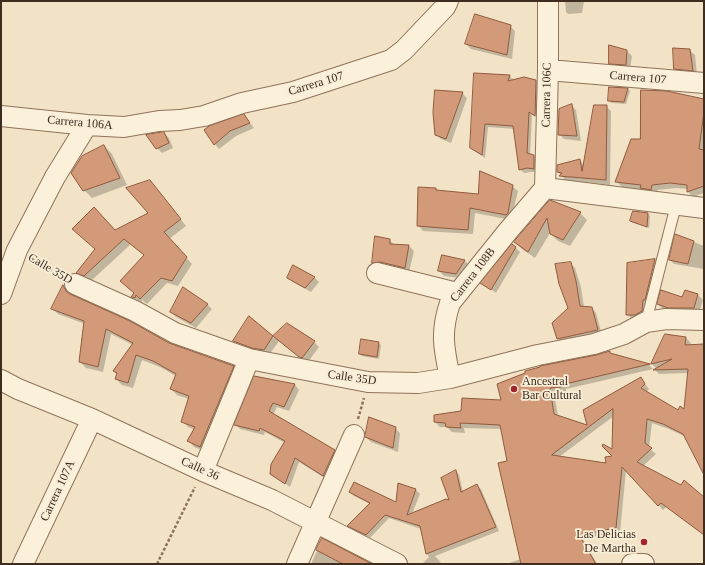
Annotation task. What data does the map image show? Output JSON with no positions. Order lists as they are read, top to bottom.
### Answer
{
  "streets": {
    "street": [
      "Carrera 107",
      "Carrera 106C",
      "Carrera 106A",
      "Calle 35D",
      "Carrera 108B",
      "Calle 36",
      "Carrera 107A"
    ]
  },
  "crossings": [
    ["Carrera 107", "Carrera 106C"],
    ["Carrera 107", "Carrera 106A"],
    ["Carrera 106C", "Carrera 108B"],
    ["Calle 35D", "Carrera 108B"],
    ["Calle 36", "Carrera 107A"]
  ],
  "places": ["Ancestral Bar Cultural", "Las Delicias De Martha"]
}
